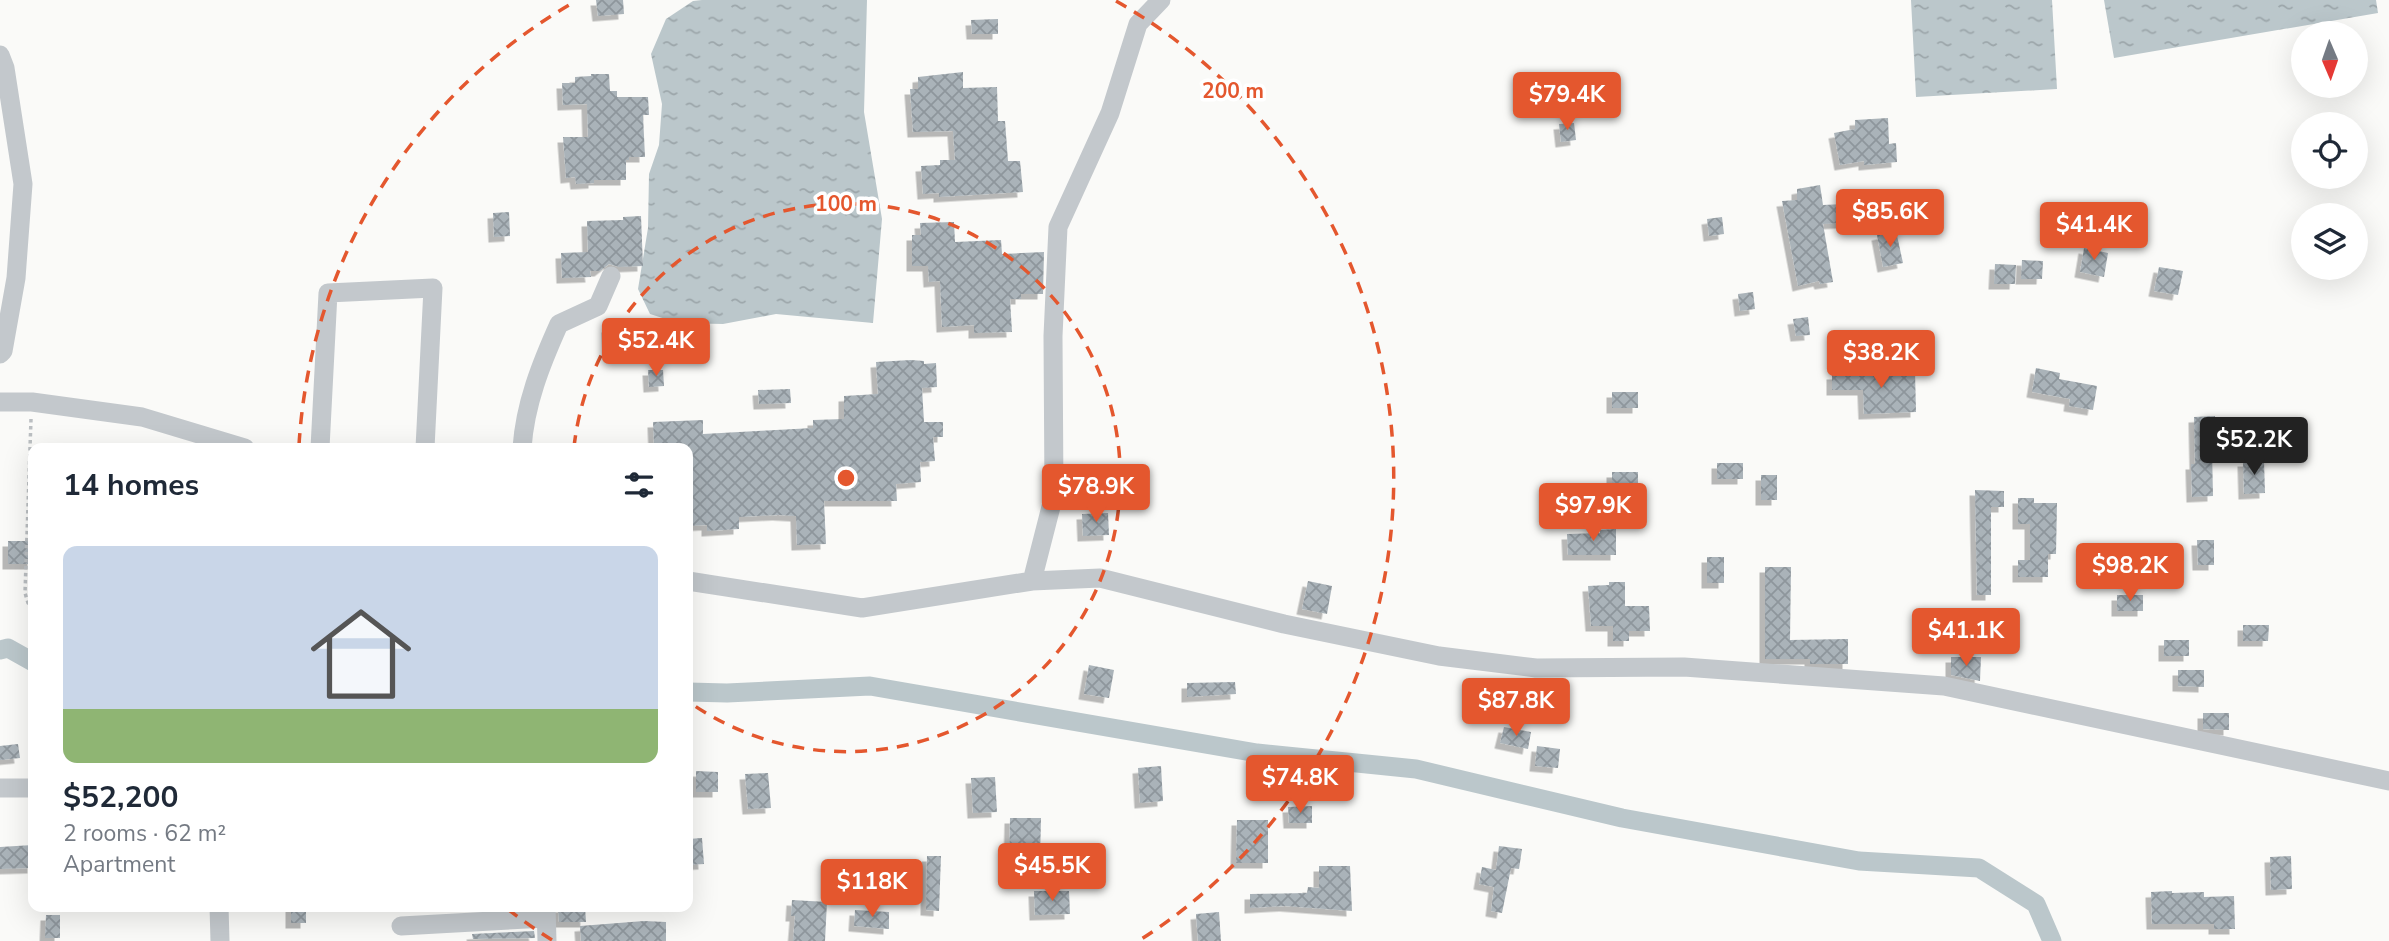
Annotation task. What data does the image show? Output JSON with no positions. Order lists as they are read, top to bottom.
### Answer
{
  "north": "bottom",
  "page": {
    "price": [
      "$79.4K",
      "$85.6K",
      "$41.4K",
      "$52.4K",
      "$38.2K",
      "$52.2K",
      "$78.9K",
      "$97.9K",
      "$98.2K",
      "$41.1K",
      "$87.8K",
      "$74.8K",
      "$45.5K",
      "$118K"
    ],
    "heading": "14 homes",
    "list": [
      {
        "name": "$52,200",
        "note": "2 rooms · 62 m² · Apartment"
      }
    ]
  },
  "rings": ["200 m", "100 m"]
}
